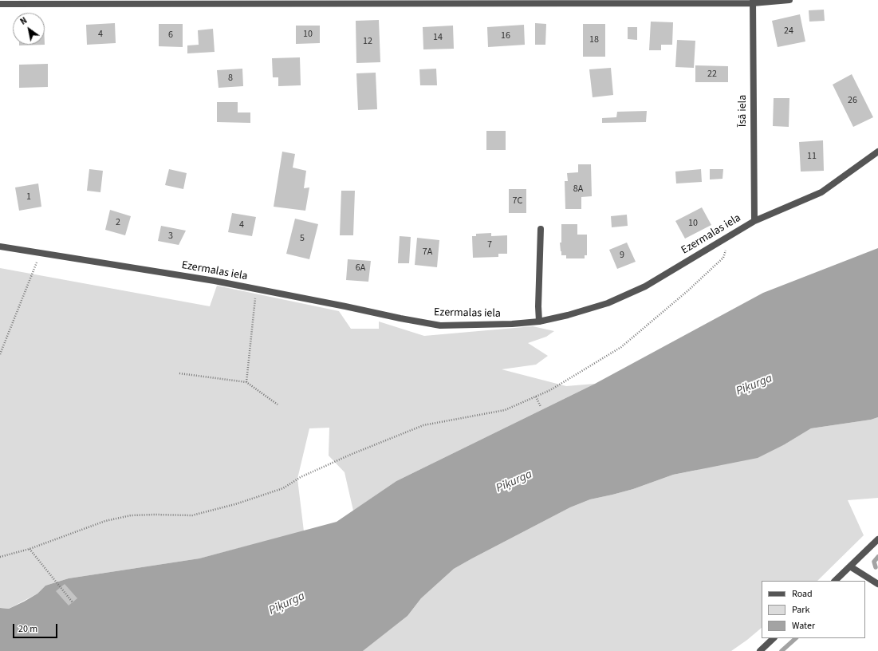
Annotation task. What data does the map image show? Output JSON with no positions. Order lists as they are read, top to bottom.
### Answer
{
  "streets": {
    "street": ["Īsā iela", "Ezermalas iela"]
  },
  "crossings": [
    ["Īsā iela", "Ezermalas iela"]
  ],
  "water": ["Piķurga"],
  "house_numbers": [
    "24",
    "4",
    "10",
    "6",
    "16",
    "14",
    "18",
    "12",
    "22",
    "8",
    "26",
    "11",
    "8A",
    "1",
    "7C",
    "2",
    "10",
    "4",
    "3",
    "5",
    "7",
    "7A",
    "9",
    "6A"
  ],
  "legend": ["Road", "Park", "Water"],
  "scale_bar": "20 m",
  "north": "top left"
}
